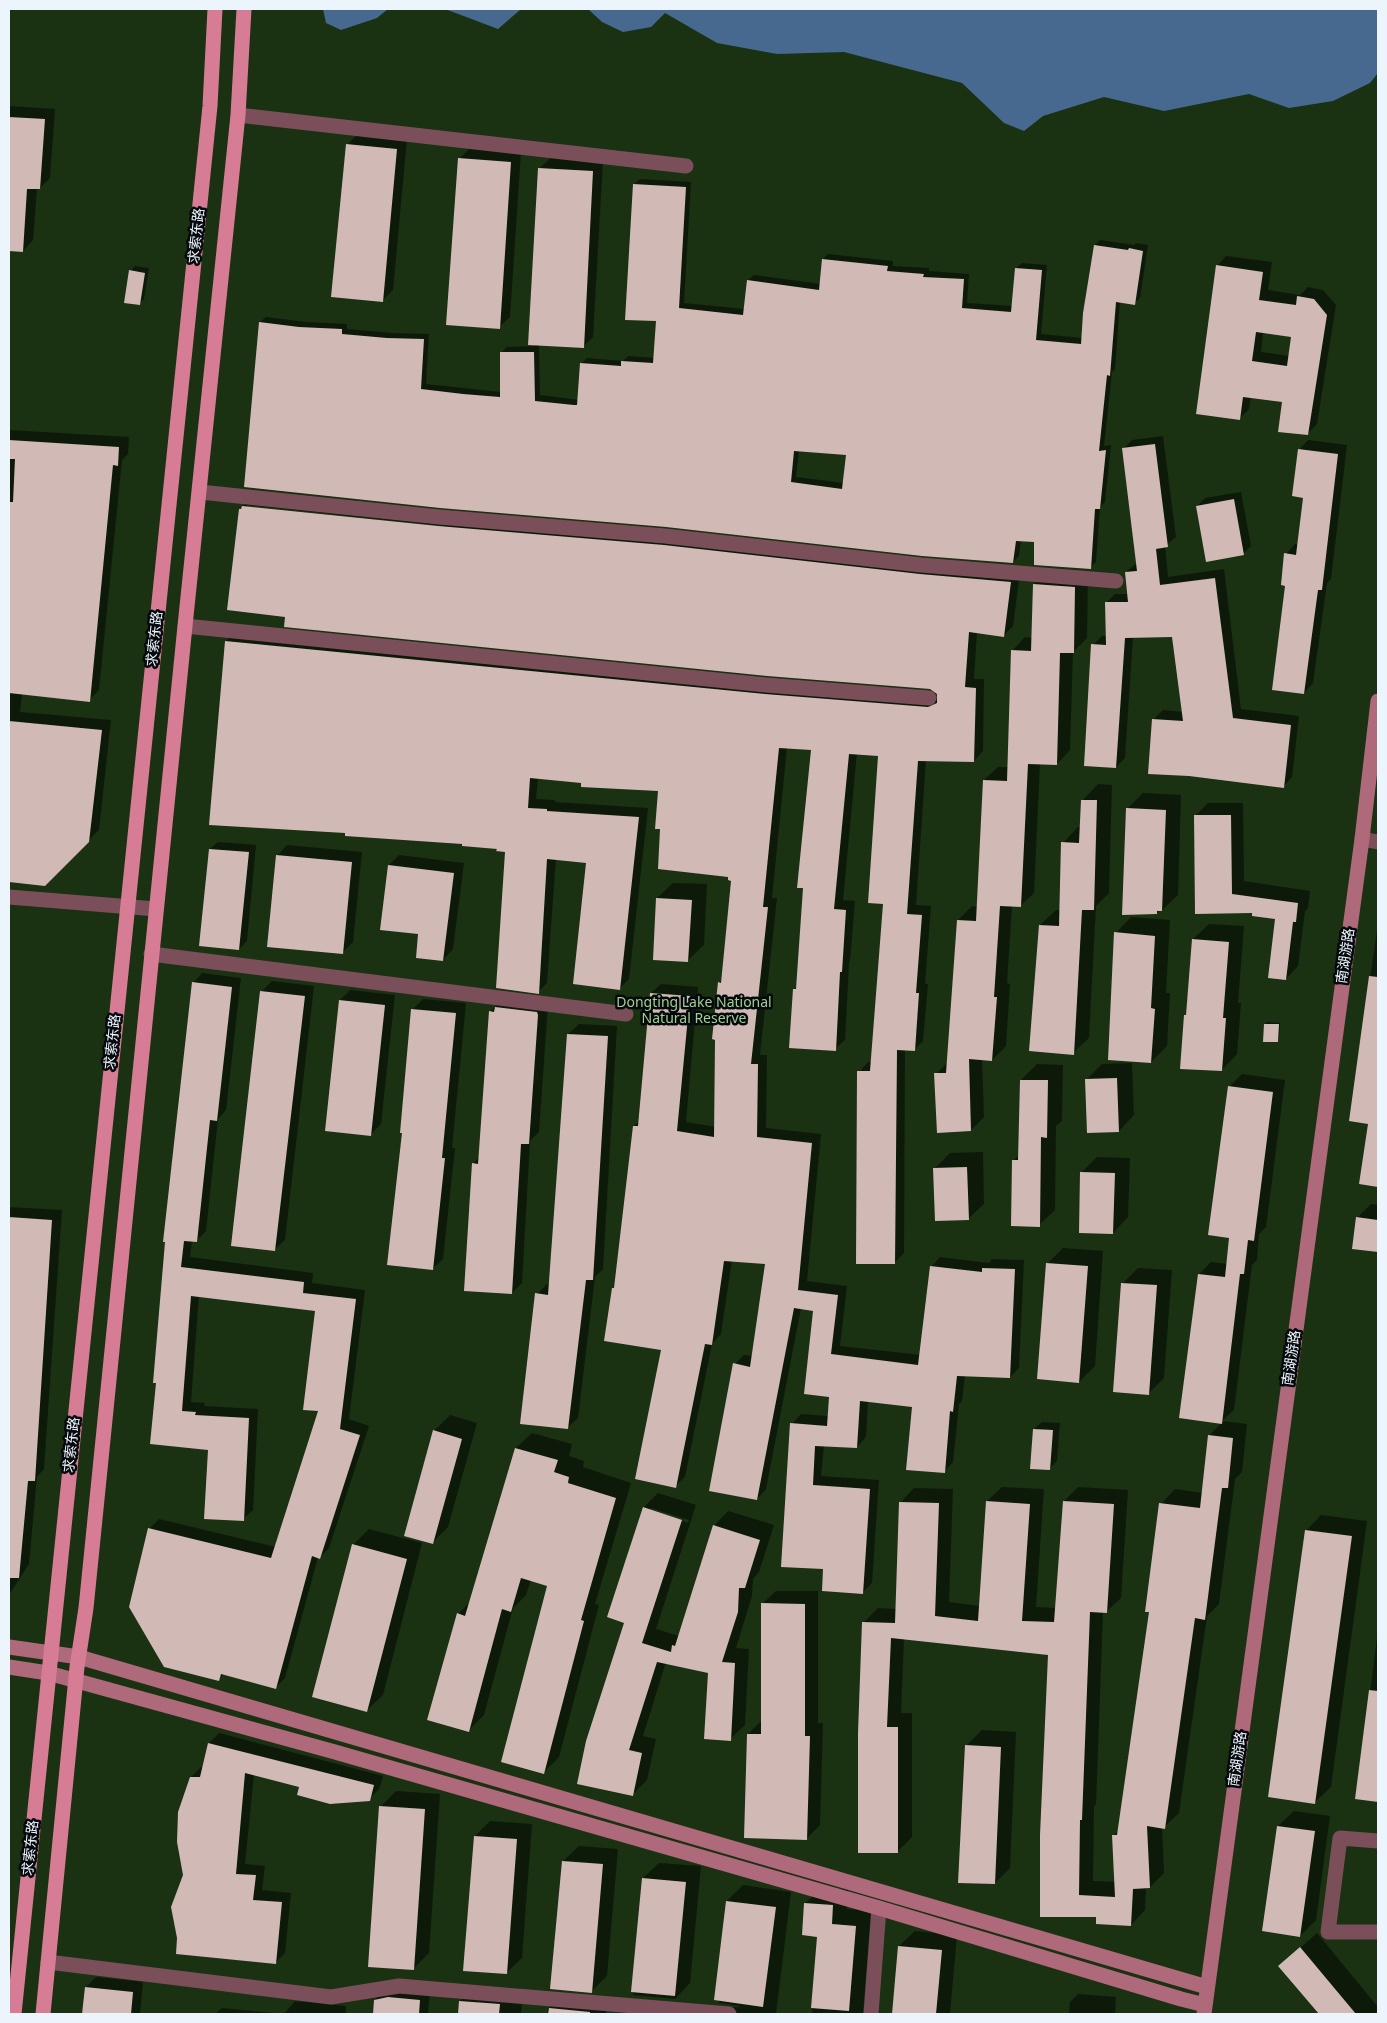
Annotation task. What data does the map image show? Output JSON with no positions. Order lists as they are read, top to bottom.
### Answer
{
  "streets": {
    "main road": ["求索东路", "南湖游路"]
  },
  "parks": ["Dongting Lake National Natural Reserve"]
}
